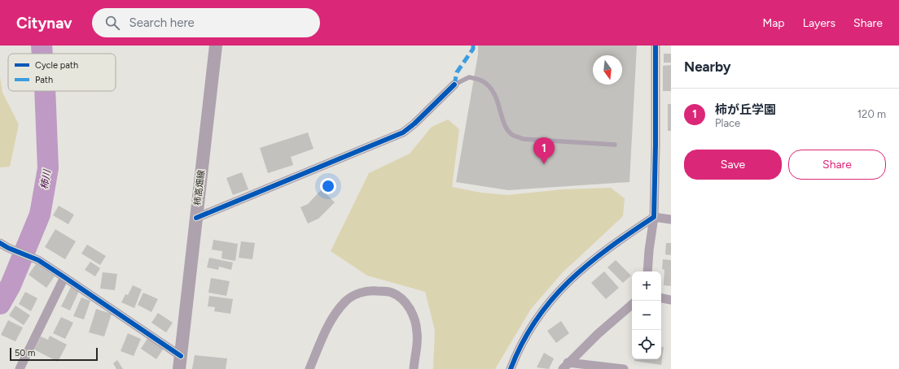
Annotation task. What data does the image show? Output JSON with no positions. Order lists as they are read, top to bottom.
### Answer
{
  "streets": {
    "main road": ["柿高畑線"]
  },
  "water": ["柿川"],
  "legend": ["Cycle path", "Path"],
  "scale_bar": "50 m",
  "north": "bottom",
  "page": {
    "header": "Citynav",
    "search": "Search here",
    "nav": ["Map", "Layers", "Share"],
    "heading": "Nearby",
    "list": [
      {
        "mark": "1",
        "name": "柿が丘学園",
        "note": "Place",
        "value": "120 m"
      }
    ],
    "pins": "1",
    "buttons": ["Save", "Share"],
    "map_buttons": ["+", "−"],
    "scale": "50 m"
  }
}
